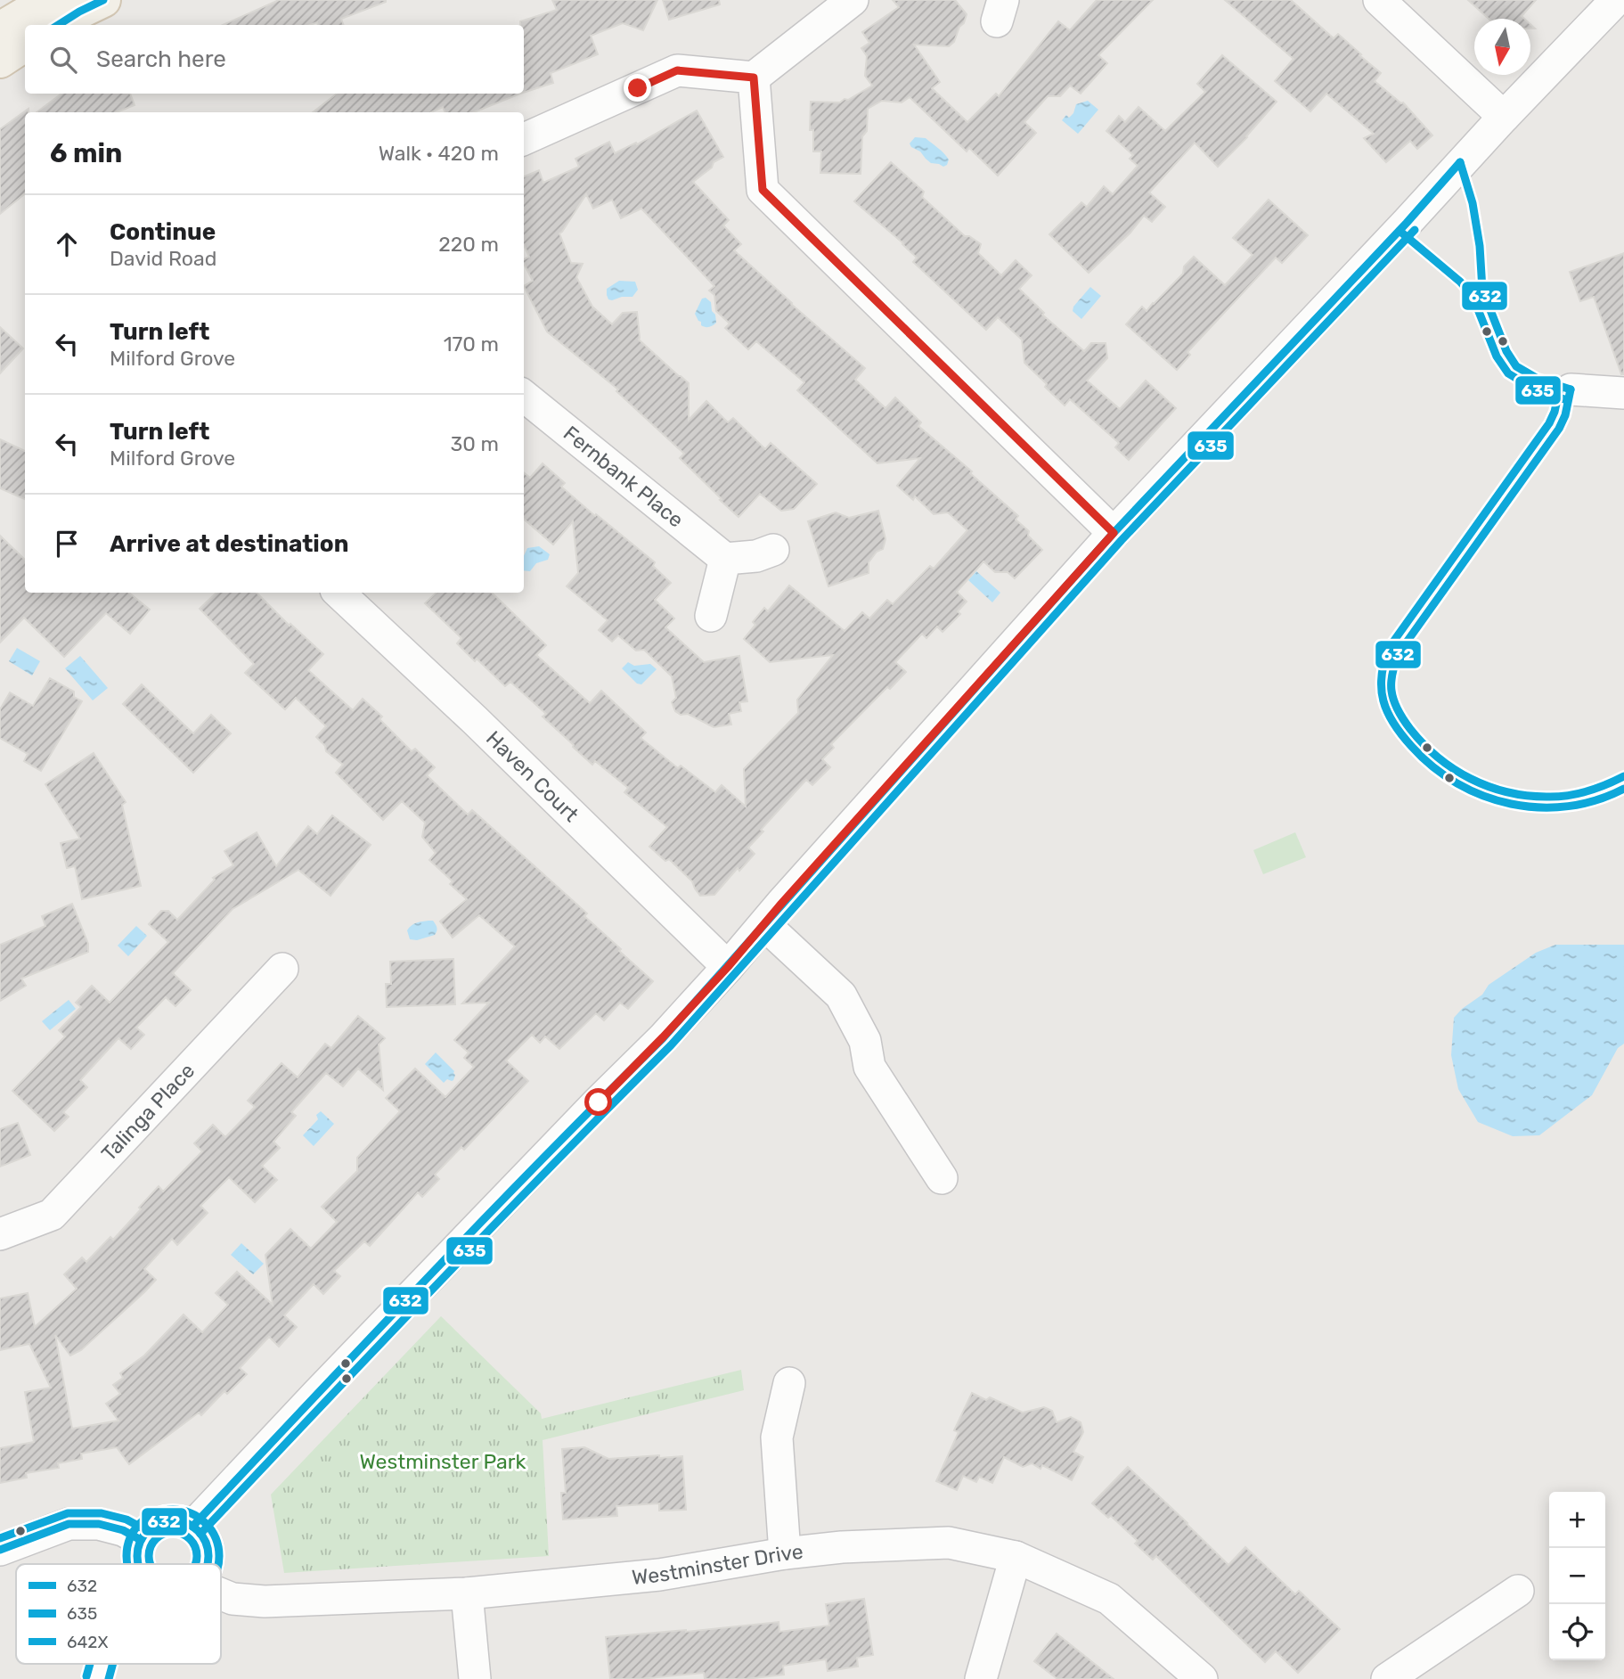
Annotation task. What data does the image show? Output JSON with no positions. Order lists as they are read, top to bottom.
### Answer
{
  "streets": {
    "street": [
      "Fernbank Place",
      "Haven Court",
      "Talinga Place",
      "Westminster Drive"
    ]
  },
  "parks": ["Westminster Park"],
  "lines": ["transit line 632", "transit line 635", "transit line 642X"],
  "legend": ["632", "635", "642X"],
  "north": "bottom",
  "page": {
    "search": "Search here",
    "heading": ["6 min", "Walk · 420 m"],
    "list": [
      ["Continue", "David Road", "220 m"],
      ["Turn left", "Milford Grove", "170 m"],
      ["Turn left", "Milford Grove", "30 m"],
      "Arrive at destination"
    ],
    "map_buttons": ["+", "−"]
  }
}
